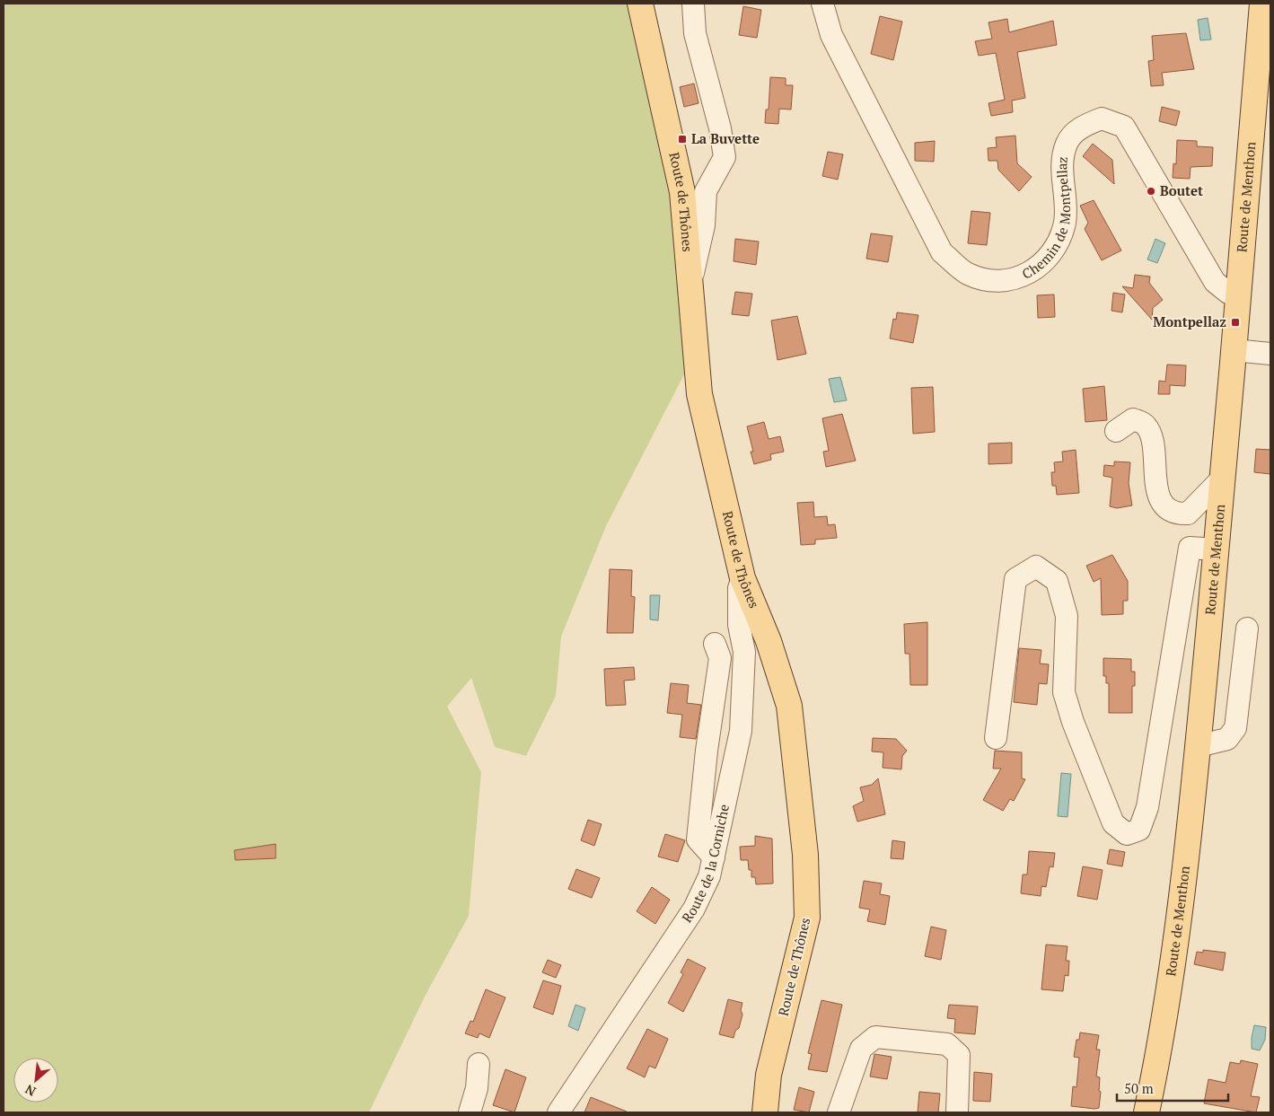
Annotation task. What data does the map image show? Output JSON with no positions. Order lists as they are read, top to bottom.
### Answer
{
  "streets": {
    "main road": ["Route de Menthon", "Route de Thônes"],
    "street": ["Chemin de Montpellaz", "Route de la Corniche"]
  },
  "crossings": [
    ["Route de Menthon", "Chemin de Montpellaz"],
    ["Route de Thônes", "Route de la Corniche"]
  ],
  "places": {
    "transit": ["La Buvette", "Montpellaz"],
    "other": ["Boutet"]
  },
  "scale_bar": "50 m",
  "north": "bottom left"
}
